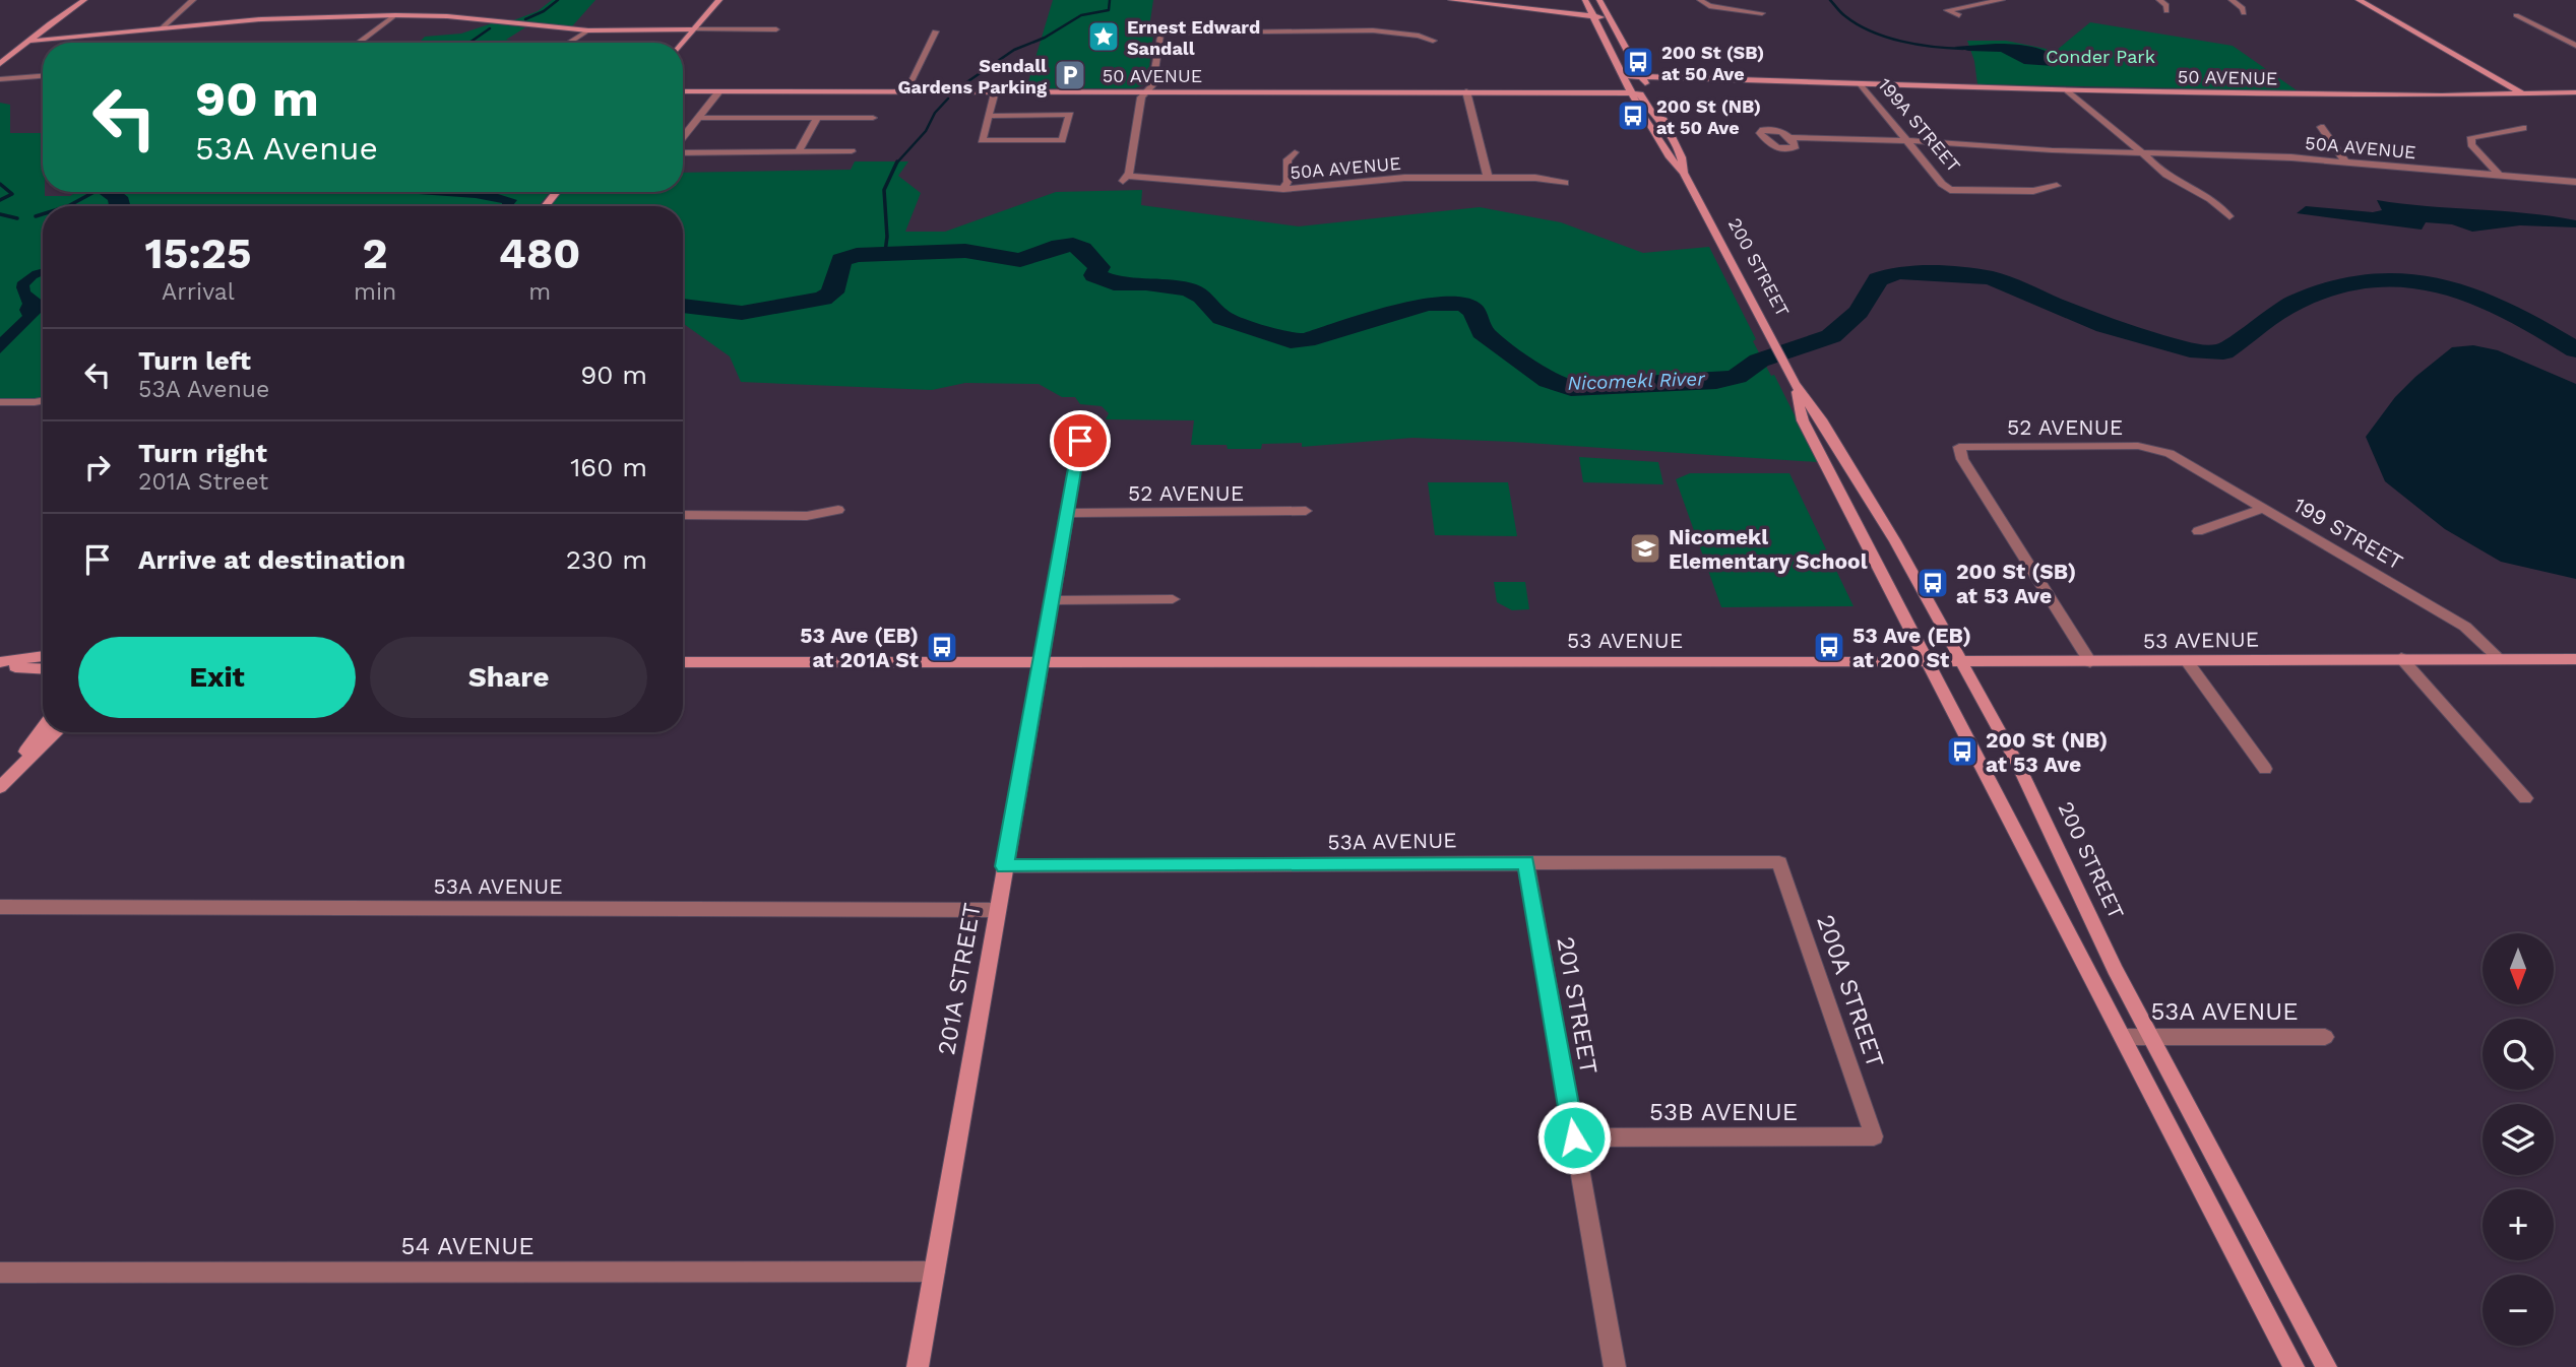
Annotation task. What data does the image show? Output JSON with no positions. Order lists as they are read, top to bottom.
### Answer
{
  "streets": {
    "street": [
      "50 AVENUE",
      "199A STREET",
      "50A AVENUE",
      "200 STREET",
      "52 AVENUE",
      "199 STREET",
      "53 AVENUE",
      "53A AVENUE",
      "201A STREET",
      "200A STREET",
      "201 STREET",
      "53B AVENUE",
      "54 AVENUE"
    ]
  },
  "crossings": [
    ["50 AVENUE", "199A STREET"],
    ["50 AVENUE", "50A AVENUE"],
    ["50 AVENUE", "200 STREET"],
    ["199A STREET", "50A AVENUE"],
    ["200 STREET", "53 AVENUE"],
    ["200 STREET", "53A AVENUE"],
    ["52 AVENUE", "199 STREET"],
    ["52 AVENUE", "53 AVENUE"],
    ["52 AVENUE", "201A STREET"],
    ["199 STREET", "53 AVENUE"],
    ["53 AVENUE", "201A STREET"],
    ["53A AVENUE", "201A STREET"],
    ["53A AVENUE", "200A STREET"],
    ["53A AVENUE", "201 STREET"],
    ["201A STREET", "54 AVENUE"],
    ["200A STREET", "53B AVENUE"],
    ["201 STREET", "53B AVENUE"]
  ],
  "water": ["Nicomekl River"],
  "parks": ["Conder Park"],
  "places": {
    "place": ["Ernest Edward Sandall"],
    "bus stop": [
      "200 St (SB) at 50 Ave",
      "200 St (NB) at 50 Ave",
      "200 St (SB) at 53 Ave",
      "53 Ave (EB) at 201A St",
      "53 Ave (EB) at 200 St",
      "200 St (NB) at 53 Ave"
    ],
    "parking": ["Sendall Gardens Parking"],
    "school or university": ["Nicomekl Elementary School"]
  },
  "north": "bottom",
  "page": {
    "turn": ["90 m", "53A Avenue"],
    "eta": [
      "15:25",
      "Arrival",
      "2",
      "min",
      "480",
      "m"
    ],
    "list": [
      {
        "name": "Turn left",
        "note": "53A Avenue",
        "value": "90 m"
      },
      {
        "name": "Turn right",
        "note": "201A Street",
        "value": "160 m"
      },
      {
        "name": "Arrive at destination",
        "value": "230 m"
      }
    ],
    "buttons": ["Exit", "Share"],
    "map_buttons": ["+", "−"]
  }
}
